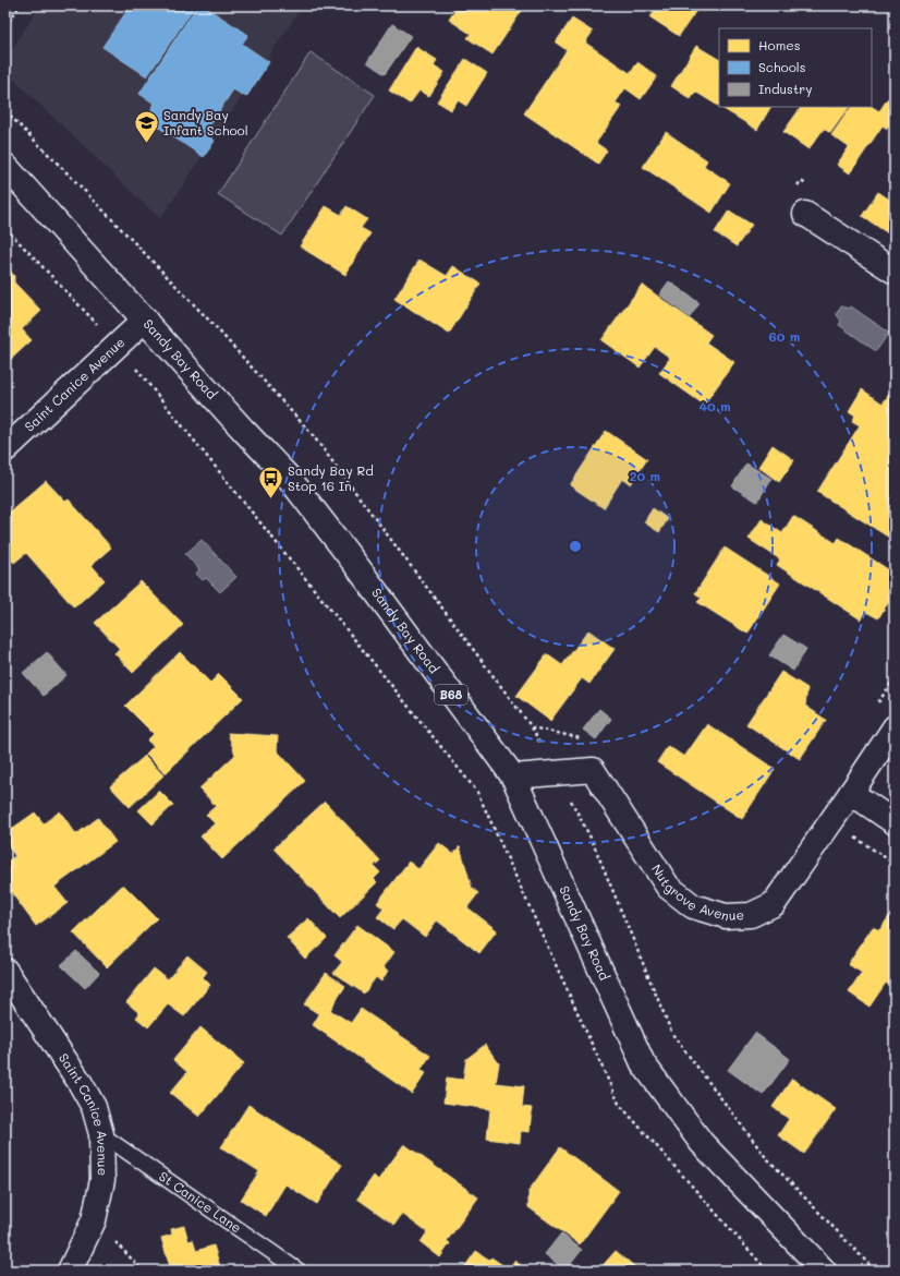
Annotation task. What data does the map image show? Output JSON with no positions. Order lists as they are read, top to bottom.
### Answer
{
  "streets": {
    "main road": [
      "Sandy Bay Road",
      "Saint Canice Avenue",
      "B68",
      "Nutgrove Avenue"
    ],
    "lane": ["St Canice Lane"]
  },
  "crossings": [
    ["Sandy Bay Road", "Saint Canice Avenue"],
    ["Sandy Bay Road", "Nutgrove Avenue"],
    ["Saint Canice Avenue", "St Canice Lane"]
  ],
  "places": {
    "school or university": ["Sandy Bay Infant School"],
    "bus stop": ["Sandy Bay Rd Stop 16 In"]
  },
  "legend": ["Homes", "Schools", "Industry"],
  "rings": ["60 m", "40 m", "20 m"]
}
